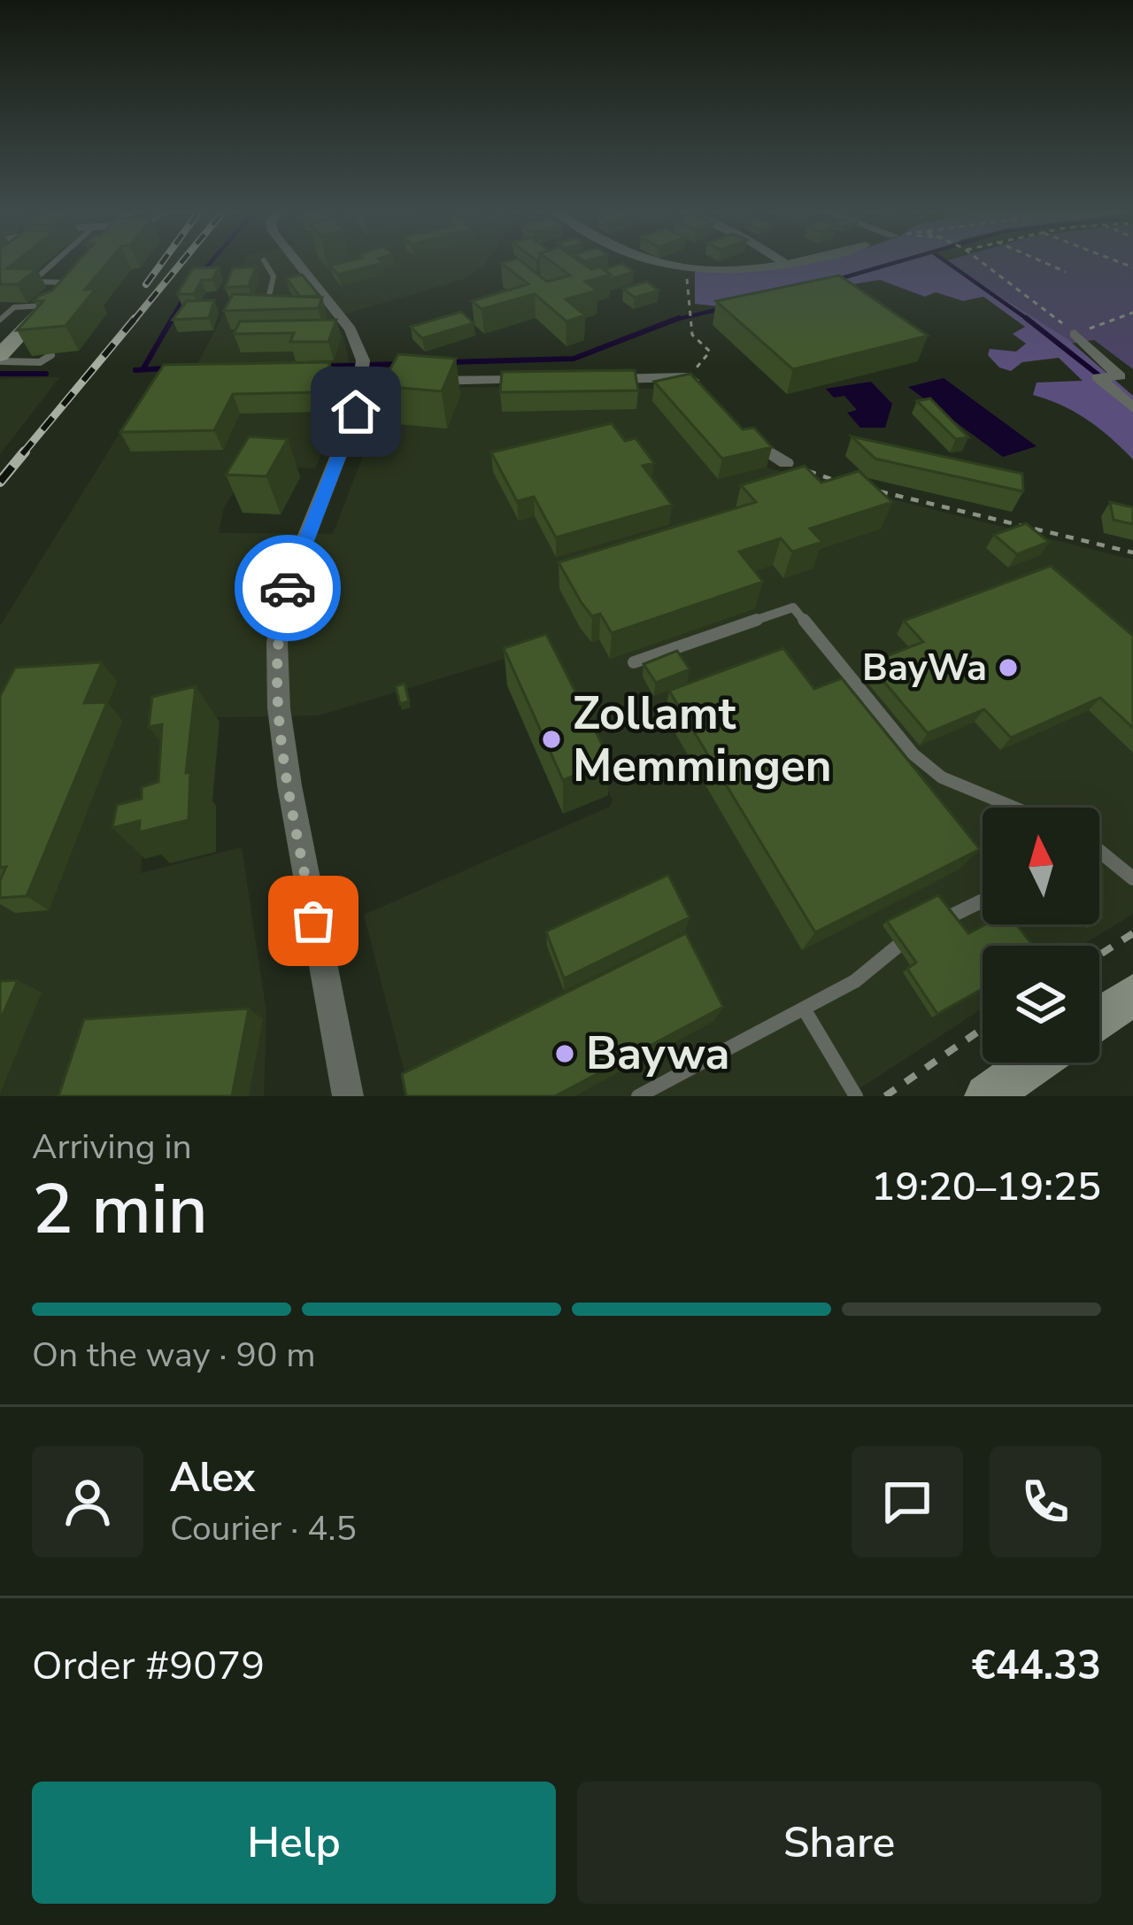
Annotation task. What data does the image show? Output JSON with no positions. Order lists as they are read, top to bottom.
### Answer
{
  "places": ["BayWa", "Zollamt Memmingen", "Baywa"],
  "north": "top",
  "page": {
    "heading": ["2 min", "Arriving in", "19:20–19:25"],
    "panel": [
      "Alex",
      "Courier · 4.5",
      "Order #9079",
      "€44.33"
    ],
    "bar": "On the way · 90 m",
    "buttons": ["Help", "Share"]
  }
}
